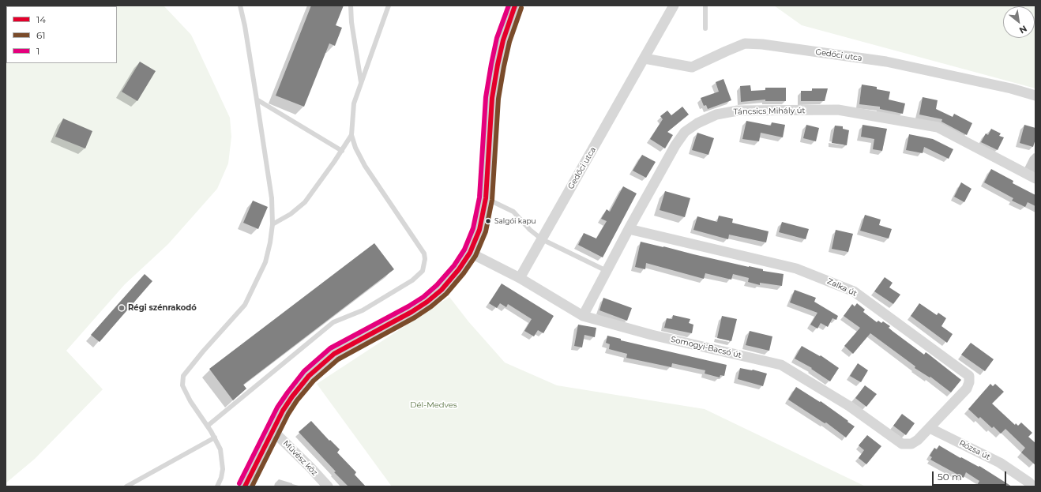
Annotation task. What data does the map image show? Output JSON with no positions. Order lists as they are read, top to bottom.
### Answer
{
  "streets": {
    "street": [
      "Gedőci utca",
      "Táncsics Mihály út",
      "Zalka út",
      "Somogyi-Bacsó út",
      "Rózsa út",
      "Művész köz"
    ]
  },
  "crossings": [
    ["Gedőci utca", "Somogyi-Bacsó út"],
    ["Táncsics Mihály út", "Zalka út"],
    ["Táncsics Mihály út", "Somogyi-Bacsó út"],
    ["Zalka út", "Somogyi-Bacsó út"],
    ["Zalka út", "Rózsa út"],
    ["Somogyi-Bacsó út", "Rózsa út"]
  ],
  "parks": ["Dél-Medves"],
  "places": ["Salgói kapu", "Régi szénrakodó"],
  "lines": ["transit line 14", "transit line 1", "transit line 61"],
  "legend": ["14", "61", "1"],
  "scale_bar": "50 m",
  "north": "bottom right"
}
